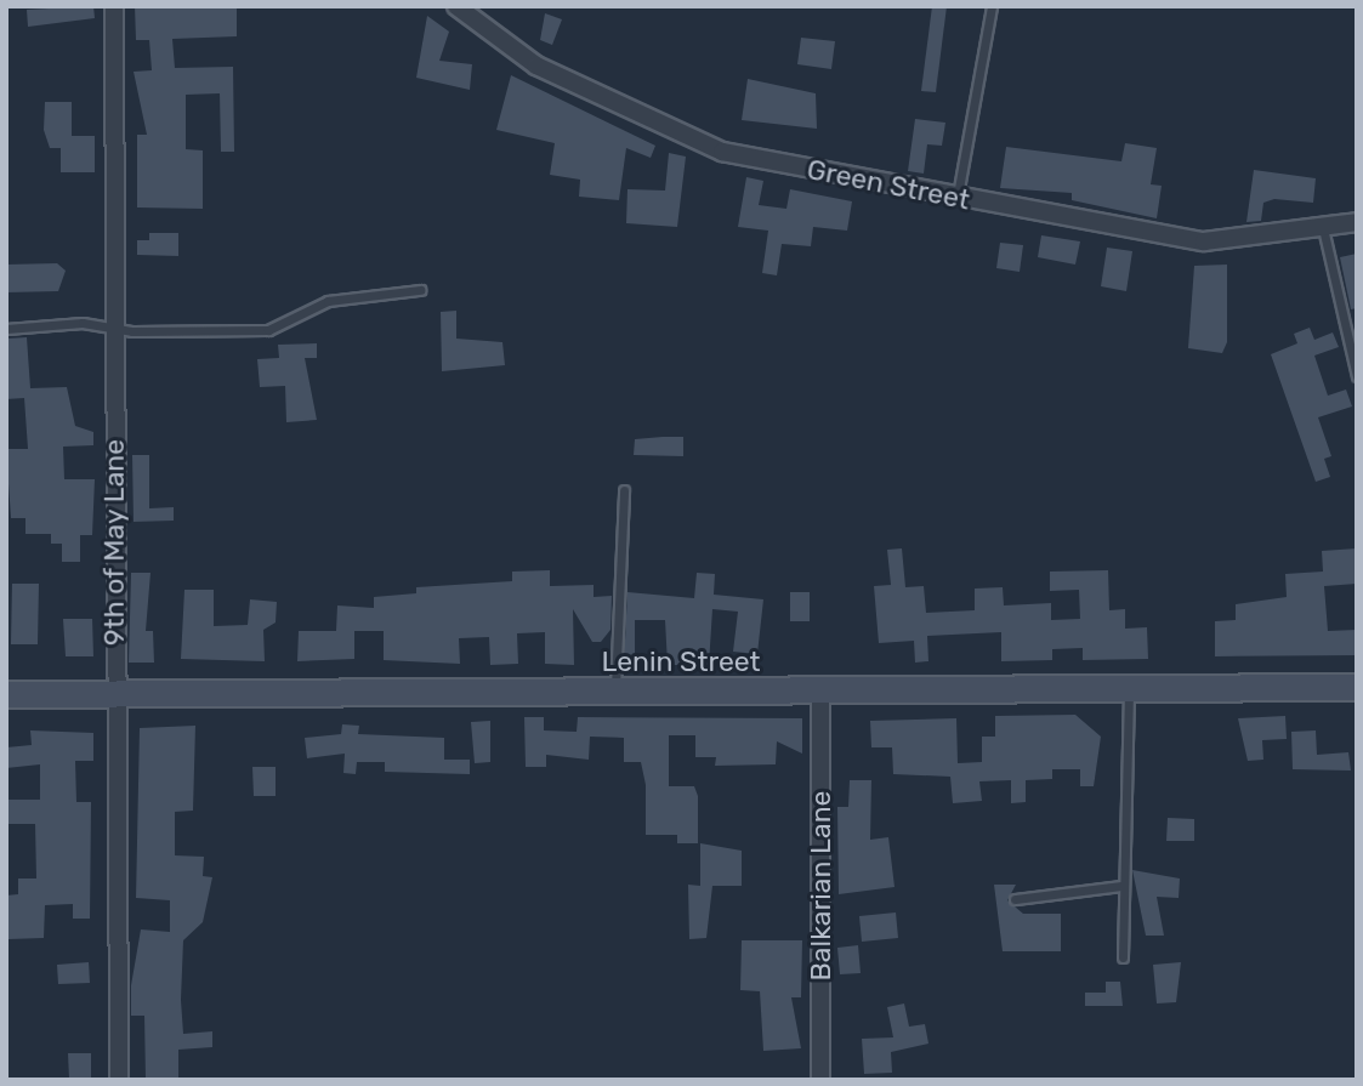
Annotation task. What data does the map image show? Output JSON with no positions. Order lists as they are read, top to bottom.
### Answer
{
  "streets": {
    "street": [
      "Green Street",
      "9th of May Lane",
      "Lenin Street",
      "Balkarian Lane"
    ]
  },
  "crossings": [
    ["9th of May Lane", "Lenin Street"],
    ["Lenin Street", "Balkarian Lane"]
  ]
}
